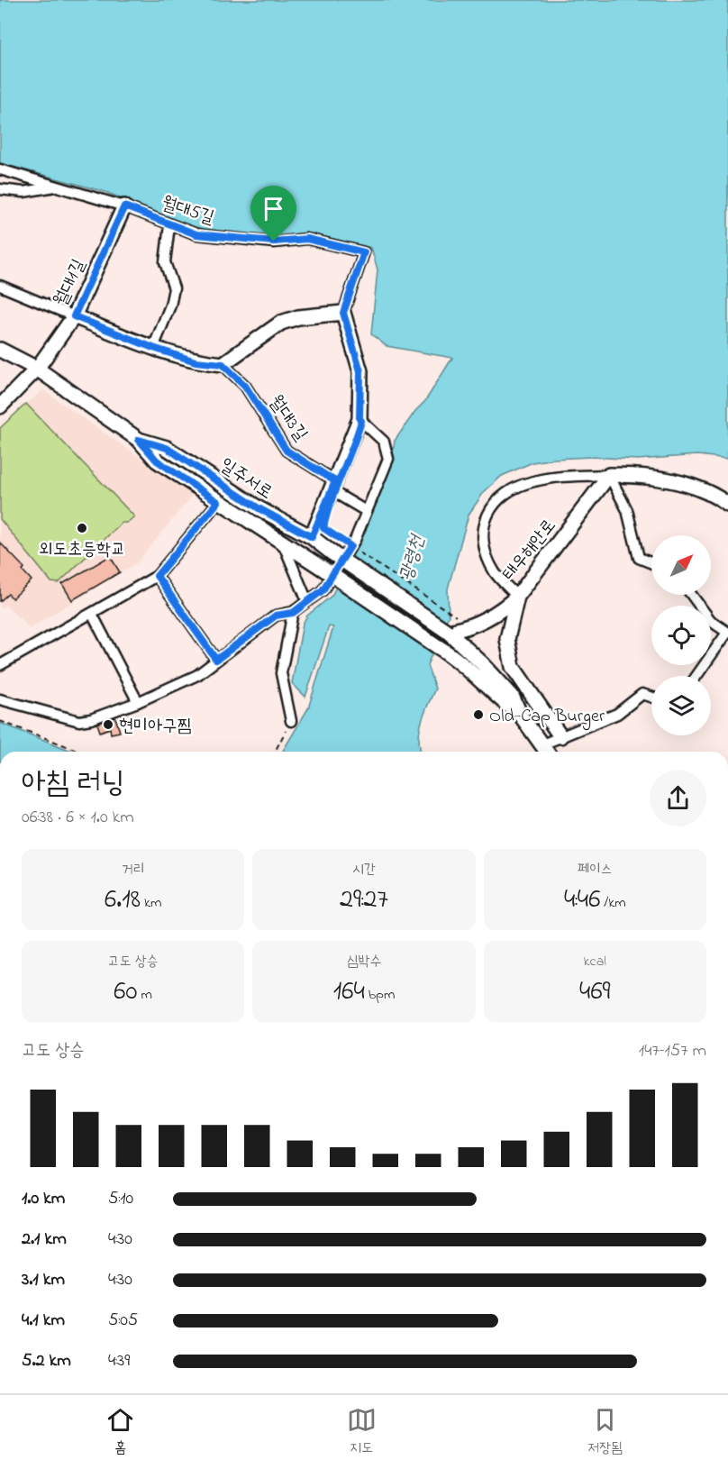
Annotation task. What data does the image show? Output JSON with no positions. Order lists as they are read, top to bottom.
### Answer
{
  "streets": {
    "main road": ["월대1길", "일주서로", "태우해안로"],
    "street": ["월대5길", "월대3길"]
  },
  "crossings": [
    ["월대5길", "월대1길"],
    ["월대1길", "일주서로"]
  ],
  "water": ["광령천"],
  "places": ["외도초등학교", "Old-Cap Burger", "현미아구찜"],
  "north": "top right",
  "page": {
    "heading": ["아침 러닝", "06:38 · 6 × 1.0 km"],
    "stats": [
      ["거리", "6.18 km"],
      ["시간", "29:27"],
      ["페이스", "4:46 /km"],
      ["고도 상승", "60 m"],
      ["심박수", "164 bpm"],
      ["kcal", "469"]
    ],
    "chart": ["고도 상승", "147–157 m"],
    "list": [
      {
        "name": "1.0 km",
        "note": "5:10"
      },
      {
        "name": "2.1 km",
        "note": "4:30"
      },
      {
        "name": "3.1 km",
        "note": "4:30"
      },
      {
        "name": "4.1 km",
        "note": "5:05"
      },
      {
        "name": "5.2 km",
        "note": "4:39"
      }
    ],
    "tabs": ["홈", "지도", "저장됨"]
  }
}
